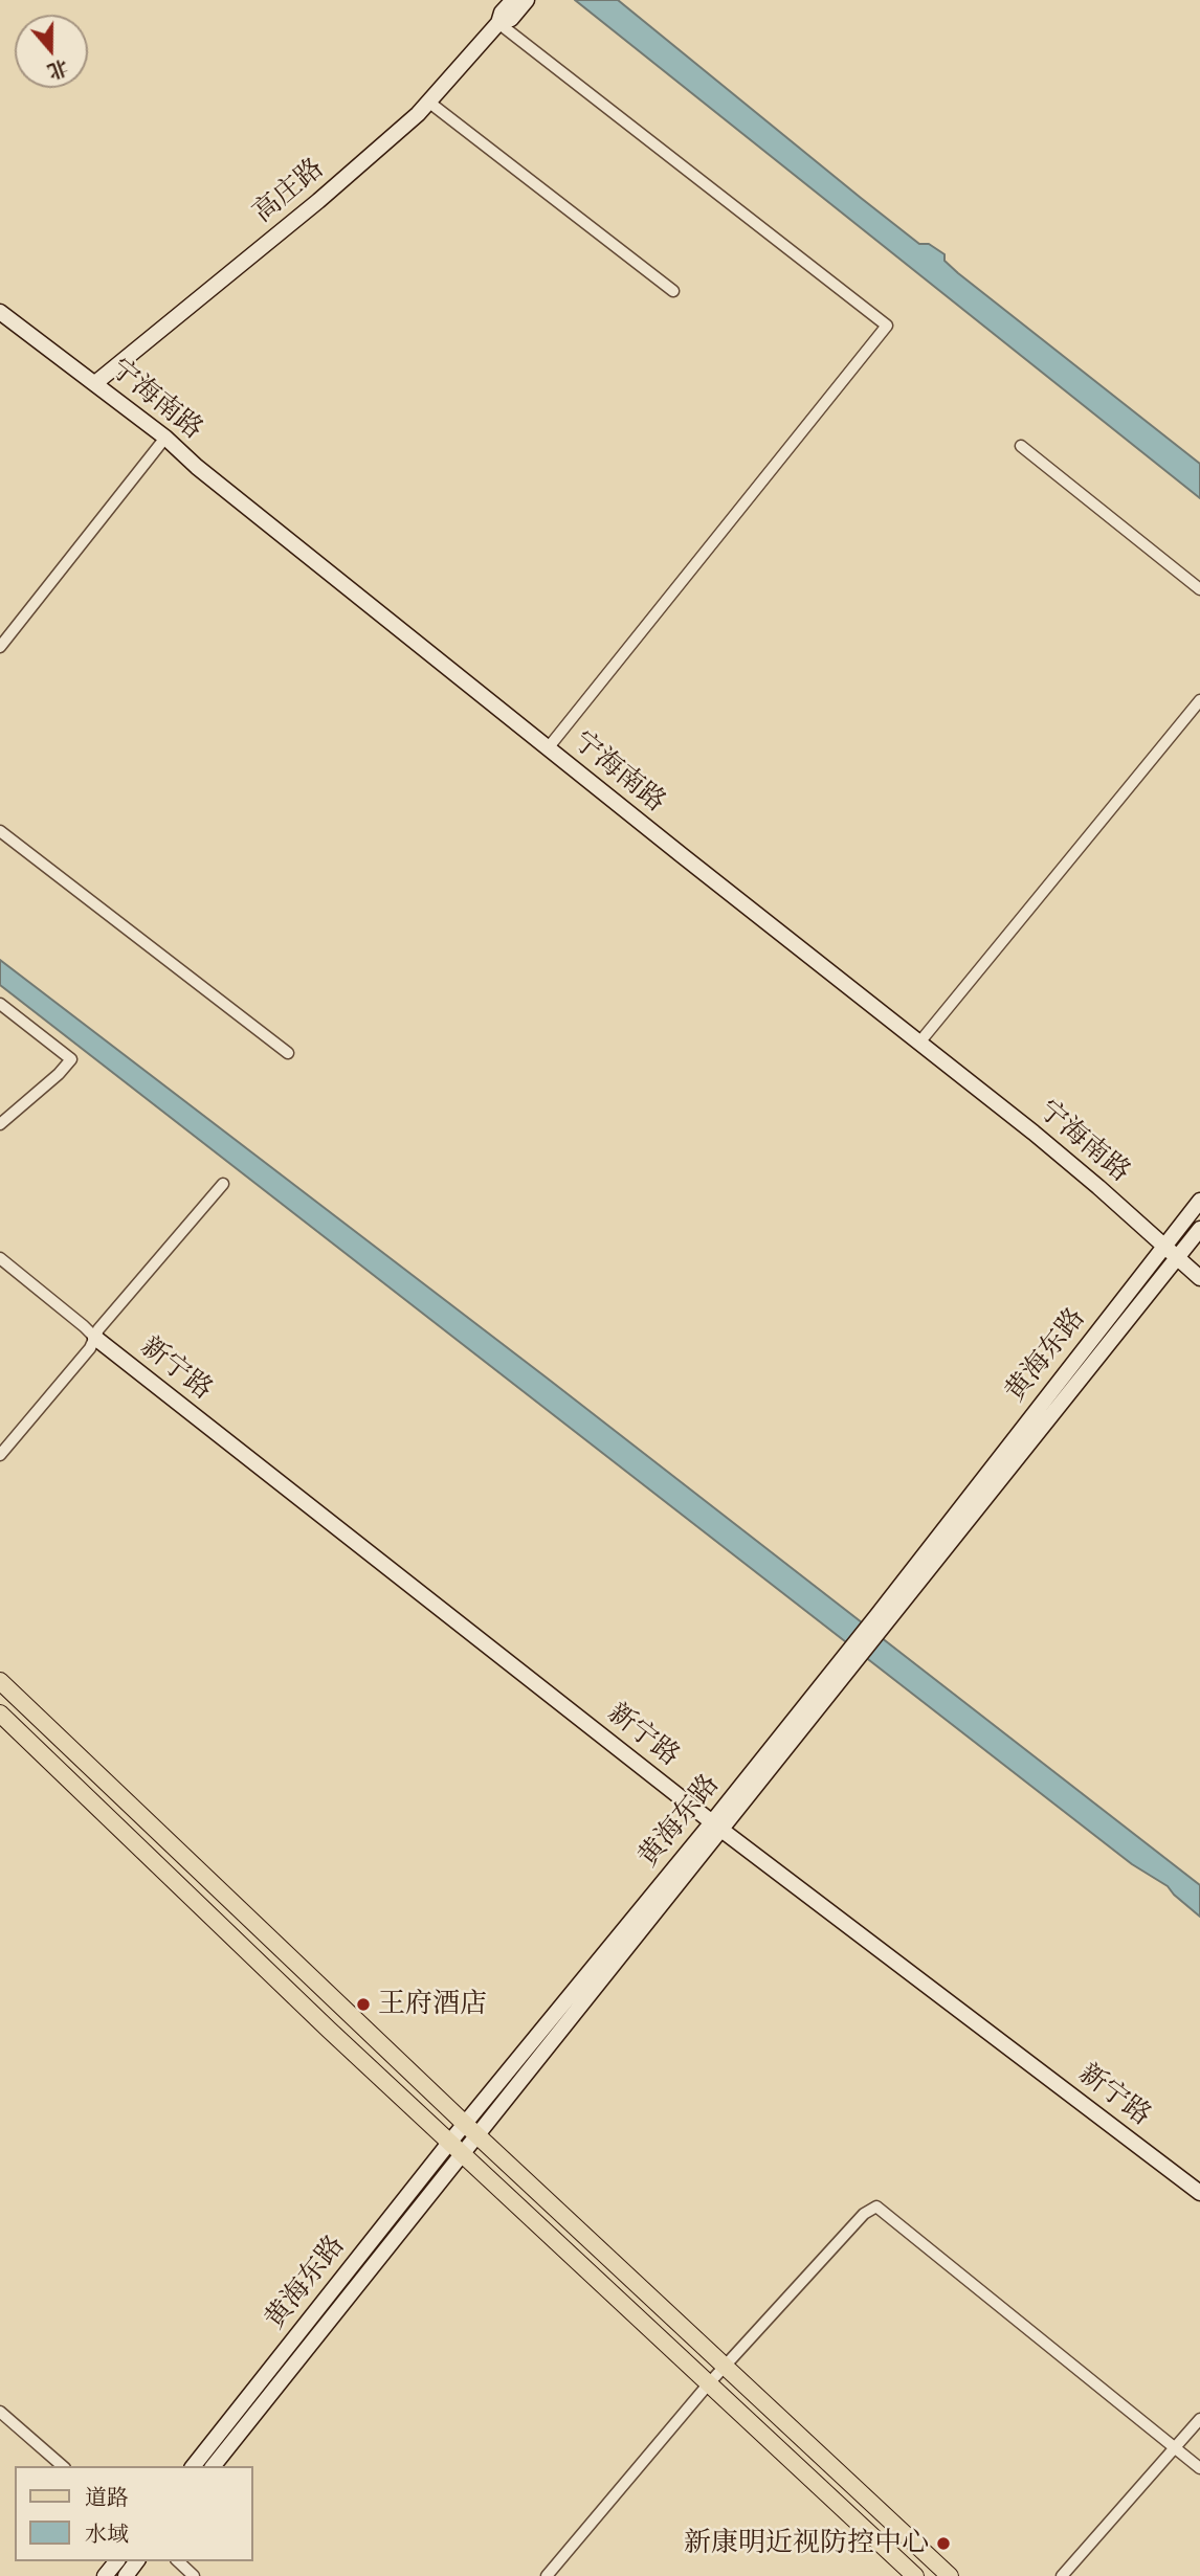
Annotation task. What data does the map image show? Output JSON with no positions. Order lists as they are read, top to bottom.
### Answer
{
  "streets": {
    "street": [
      "高庄路",
      "宁海南路",
      "黄海东路",
      "新宁路"
    ]
  },
  "crossings": [
    ["高庄路", "宁海南路"],
    ["宁海南路", "黄海东路"],
    ["黄海东路", "新宁路"]
  ],
  "places": ["王府酒店", "新康明近视防控中心"],
  "legend": ["道路", "水域"],
  "north": "bottom"
}
